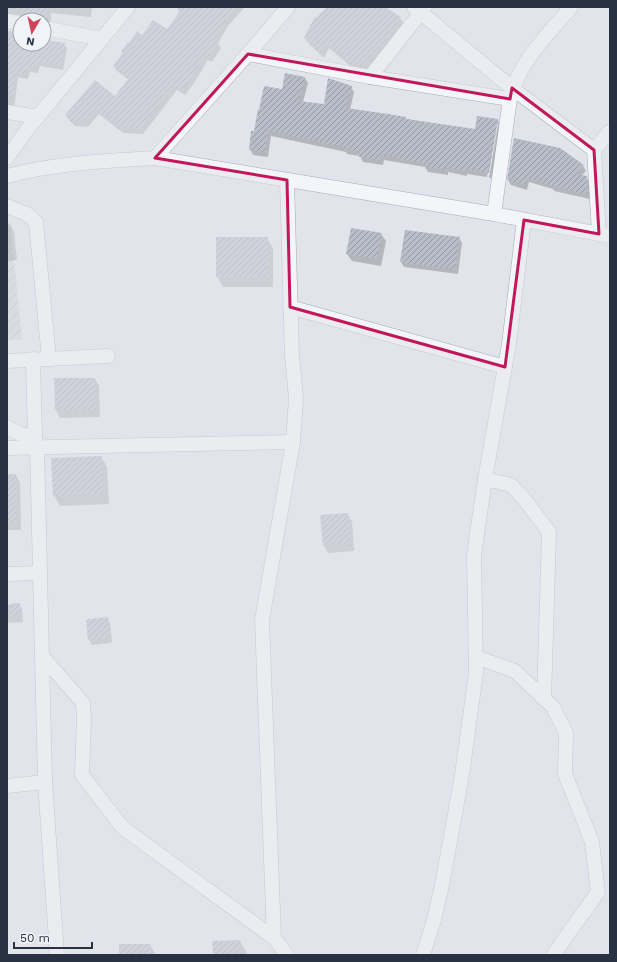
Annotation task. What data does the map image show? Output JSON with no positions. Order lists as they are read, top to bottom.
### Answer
{
  "scale_bar": "50 m",
  "north": "bottom"
}
